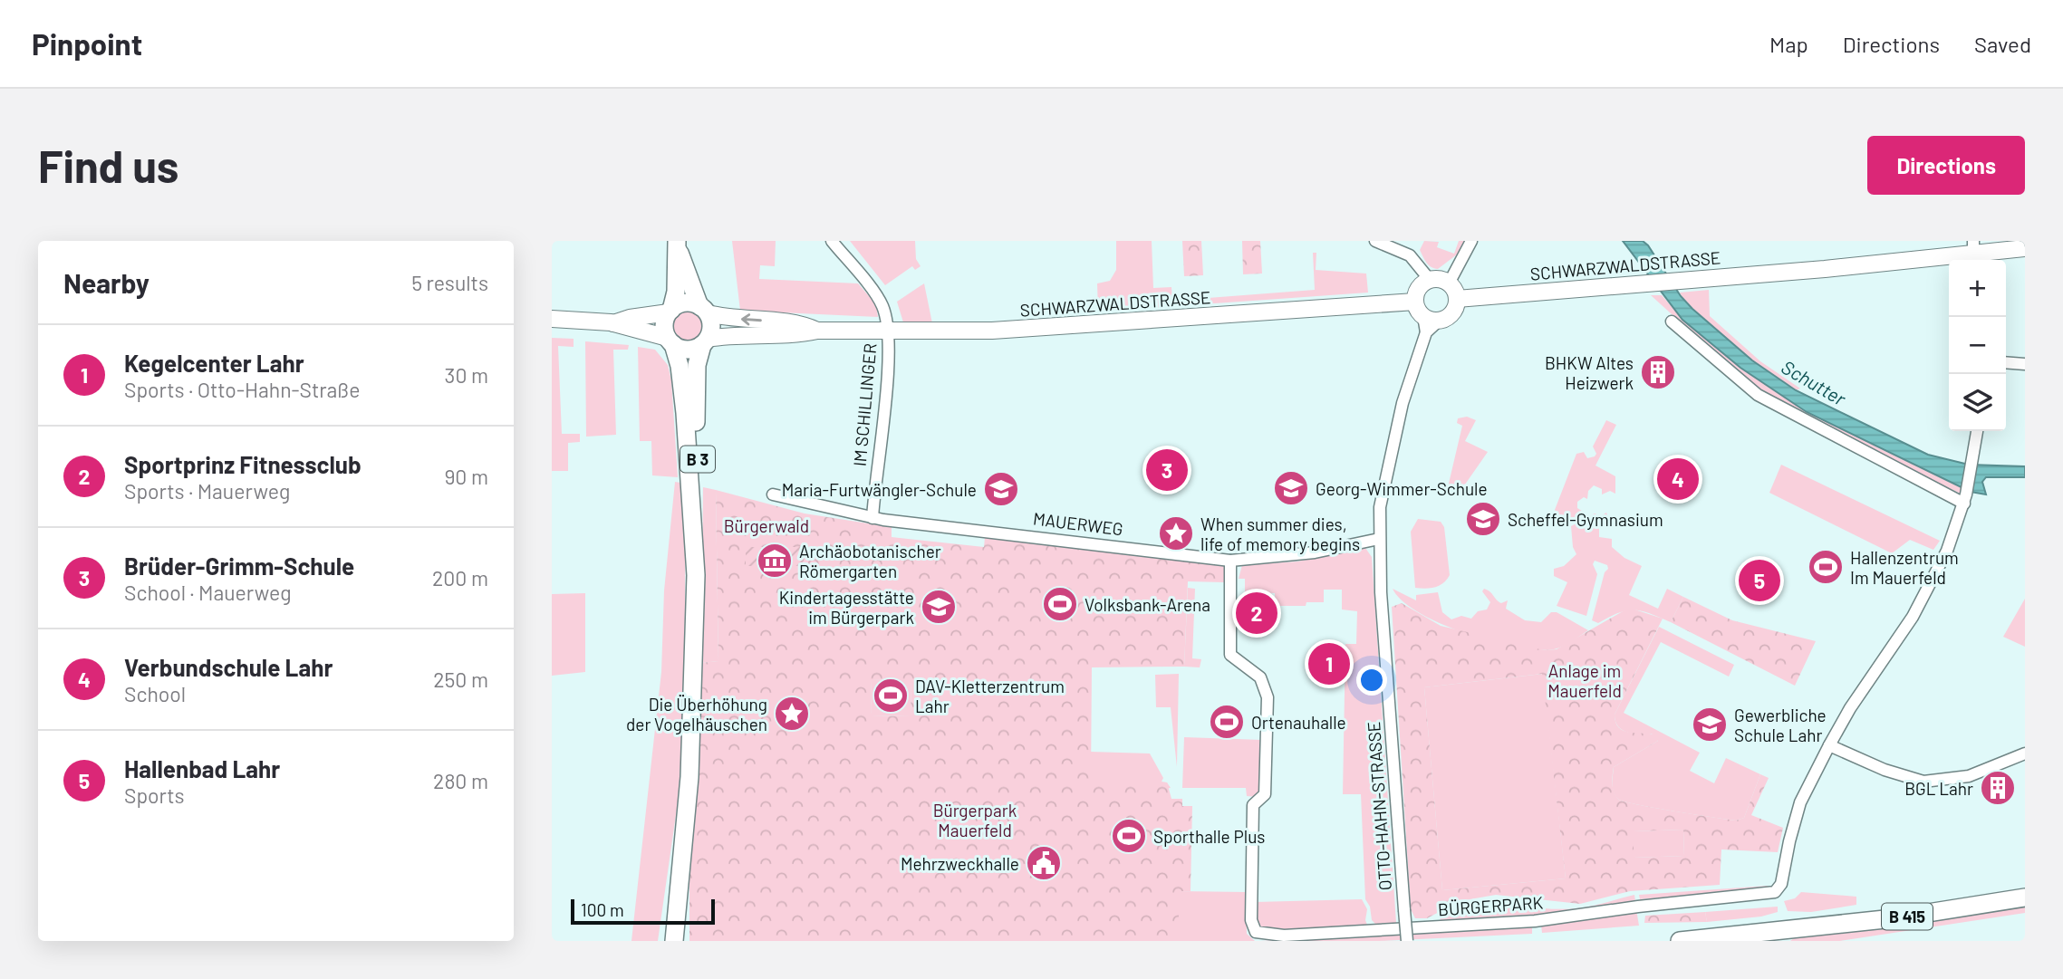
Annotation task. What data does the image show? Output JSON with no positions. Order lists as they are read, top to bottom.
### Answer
{
  "streets": {
    "main road": ["B 3", "B 415"],
    "street": [
      "SCHWARZWALDSTRASSE",
      "IM SCHILLINGER",
      "MAUERWEG",
      "OTTO-HAHN-STRASSE",
      "BÜRGERPARK"
    ]
  },
  "crossings": [
    ["SCHWARZWALDSTRASSE", "IM SCHILLINGER"],
    ["SCHWARZWALDSTRASSE", "B 3"],
    ["SCHWARZWALDSTRASSE", "OTTO-HAHN-STRASSE"],
    ["IM SCHILLINGER", "MAUERWEG"],
    ["MAUERWEG", "OTTO-HAHN-STRASSE"],
    ["MAUERWEG", "BÜRGERPARK"]
  ],
  "water": ["Schutter"],
  "parks": ["Bürgerwald", "Anlage im Mauerfeld", "Bürgerpark Mauerfeld"],
  "places": {
    "building": ["BHKW Altes Heizwerk", "BGL Lahr"],
    "school or university": [
      "Georg-Wimmer-Schule",
      "Maria-Furtwängler-Schule",
      "Scheffel-Gymnasium",
      "Kindertagesstätte im Bürgerpark",
      "Gewerbliche Schule Lahr"
    ],
    "place": ["When summer dies, life of memory begins", "Die Überhöhung der Vogelhäuschen"],
    "museum": ["Archäobotanischer Römergarten"],
    "sports": [
      "Hallenzentrum Im Mauerfeld",
      "Volksbank-Arena",
      "DAV-Kletterzentrum Lahr",
      "Ortenauhalle",
      "Sporthalle Plus"
    ],
    "public building": ["Mehrzweckhalle"]
  },
  "scale_bar": "100 m",
  "page": {
    "header": "Pinpoint",
    "nav": ["Map", "Directions", "Saved"],
    "buttons": "Directions",
    "title": "Find us",
    "heading": ["Nearby", "5 results"],
    "map_buttons": ["+", "−"],
    "list": [
      {
        "mark": "1",
        "name": "Kegelcenter Lahr",
        "note": "Sports · Otto-Hahn-Straße",
        "value": "30 m"
      },
      {
        "mark": "2",
        "name": "Sportprinz Fitnessclub",
        "note": "Sports · Mauerweg",
        "value": "90 m"
      },
      {
        "mark": "3",
        "name": "Brüder-Grimm-Schule",
        "note": "School · Mauerweg",
        "value": "200 m"
      },
      {
        "mark": "4",
        "name": "Verbundschule Lahr",
        "note": "School",
        "value": "250 m"
      },
      {
        "mark": "5",
        "name": "Hallenbad Lahr",
        "note": "Sports",
        "value": "280 m"
      }
    ],
    "pins": [
      "3",
      "4",
      "5",
      "2",
      "1"
    ],
    "scale": "100 m"
  }
}
